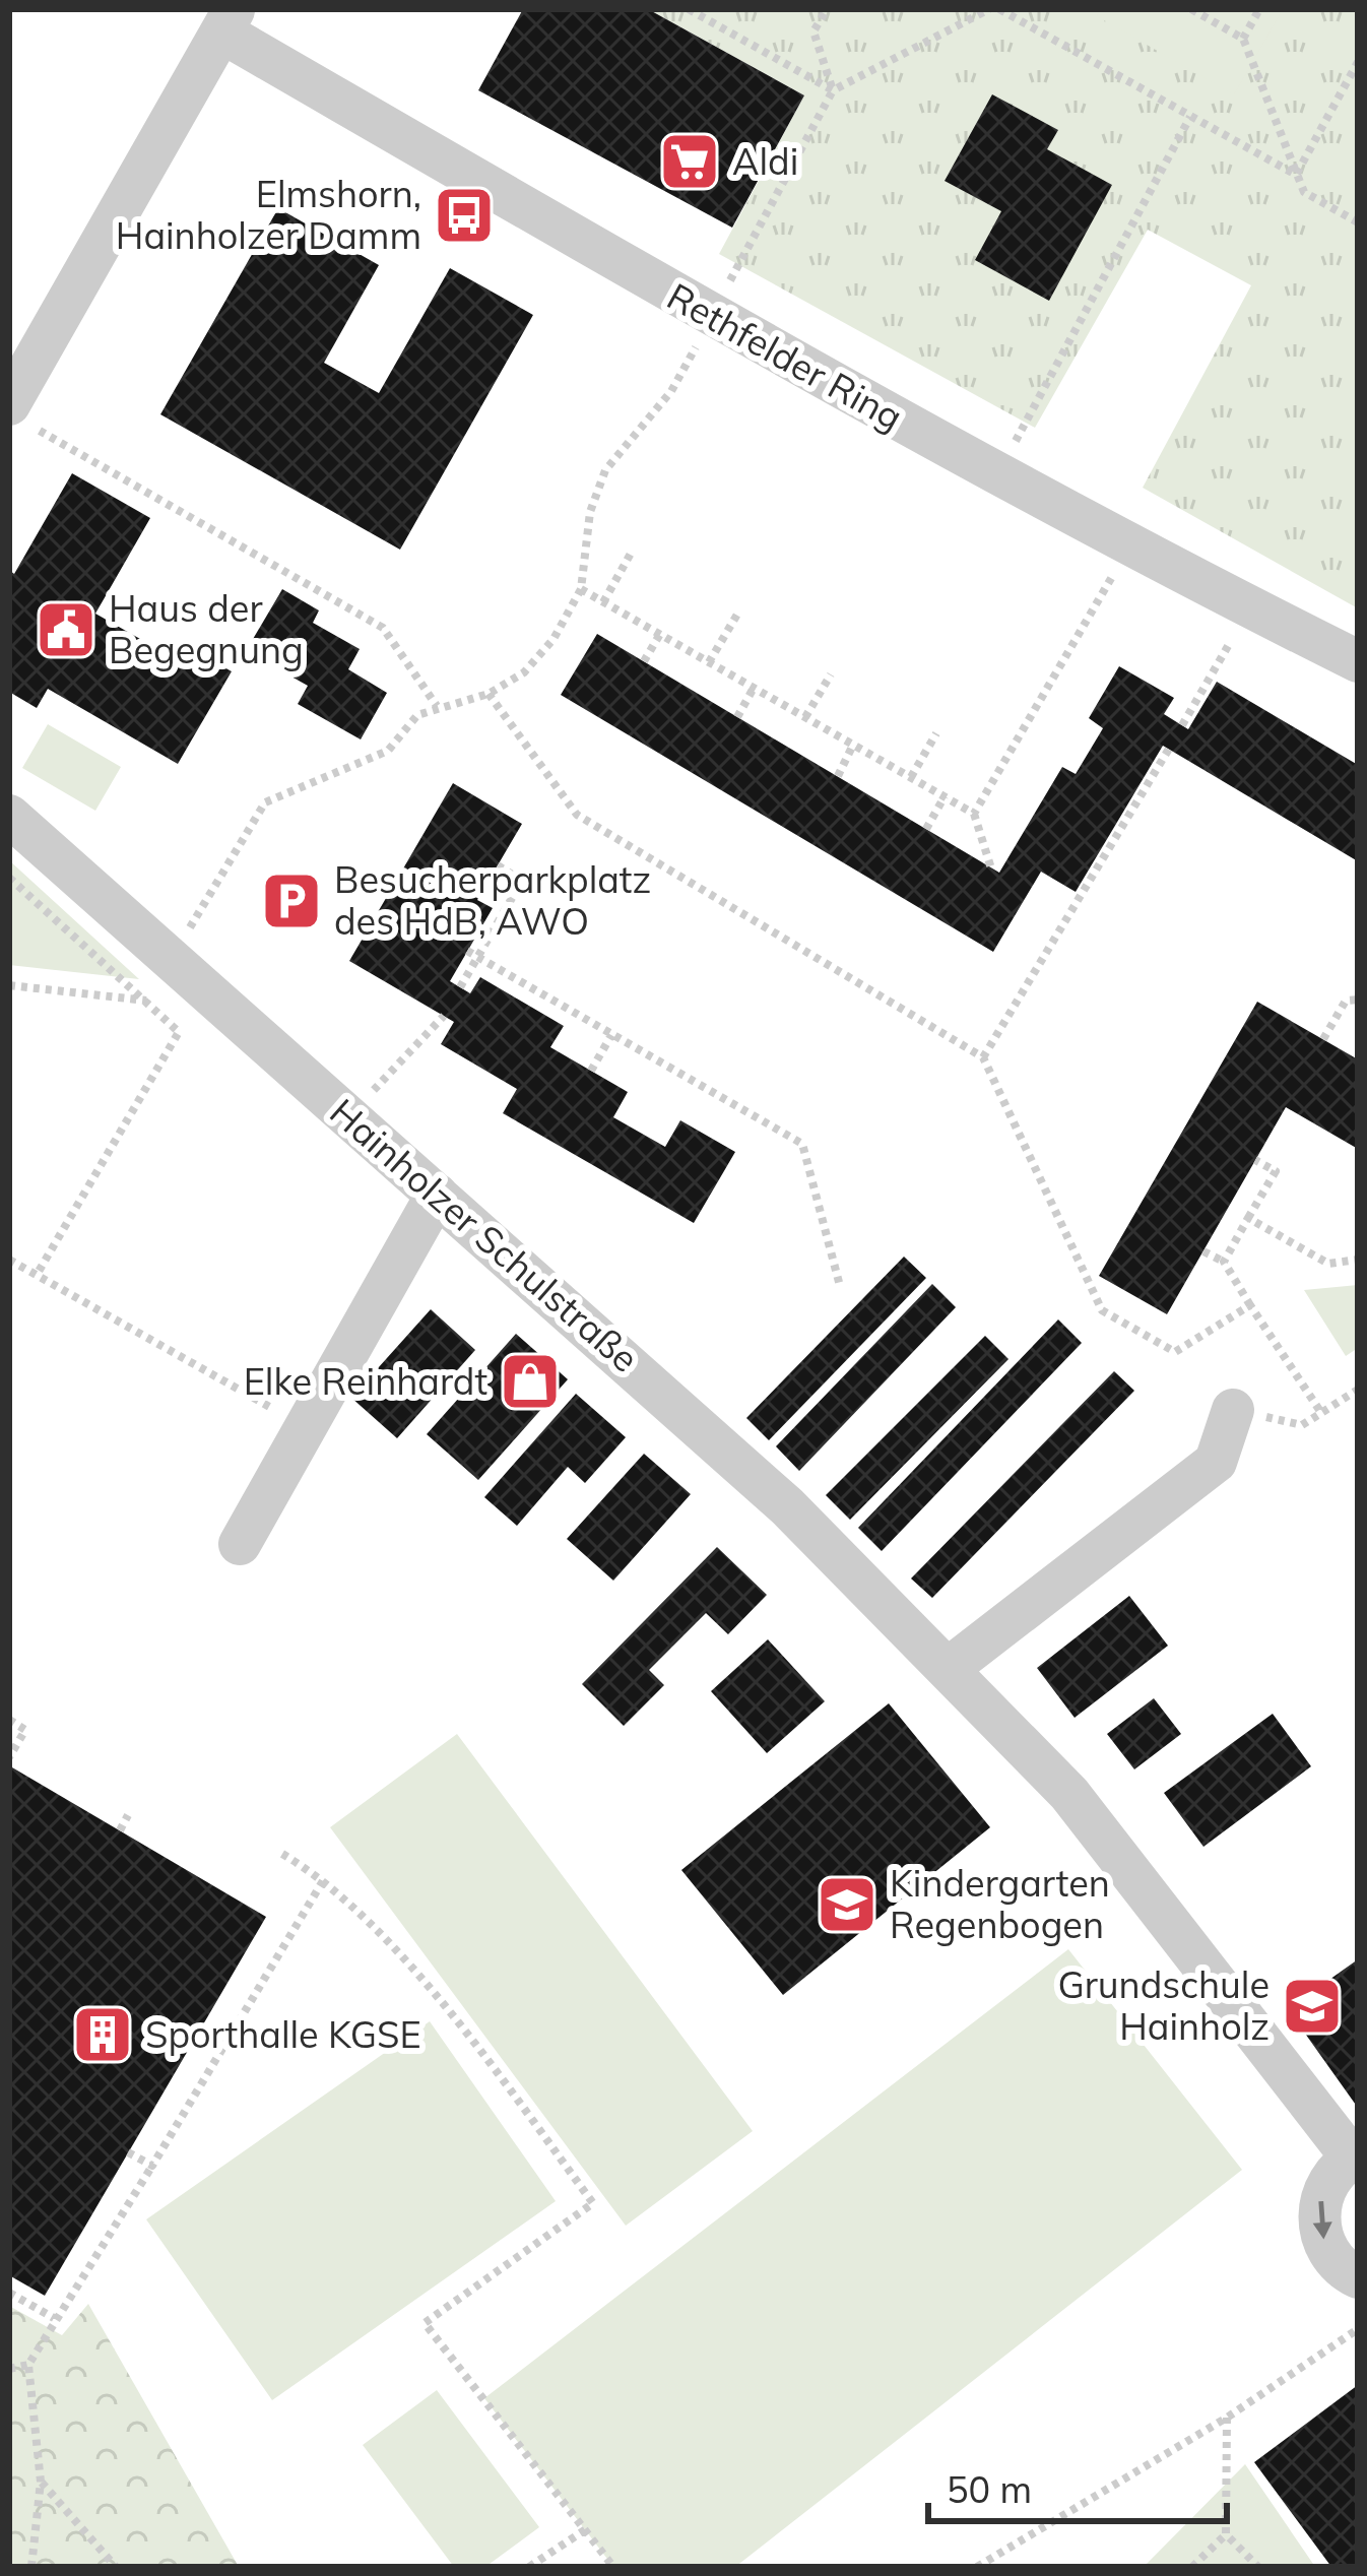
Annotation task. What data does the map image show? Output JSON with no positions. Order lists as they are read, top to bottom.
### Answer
{
  "streets": {
    "street": ["Rethfelder Ring", "Hainholzer Schulstraße"]
  },
  "places": {
    "supermarket": ["Aldi"],
    "bus stop": ["Elmshorn, Hainholzer Damm"],
    "public building": ["Haus der Begegnung"],
    "parking": ["Besucherparkplatz des HdB, AWO"],
    "shop": ["Elke Reinhardt"],
    "school or university": ["Kindergarten Regenbogen", "Grundschule Hainholz"],
    "building": ["Sporthalle KGSE"]
  },
  "scale_bar": "50 m"
}
